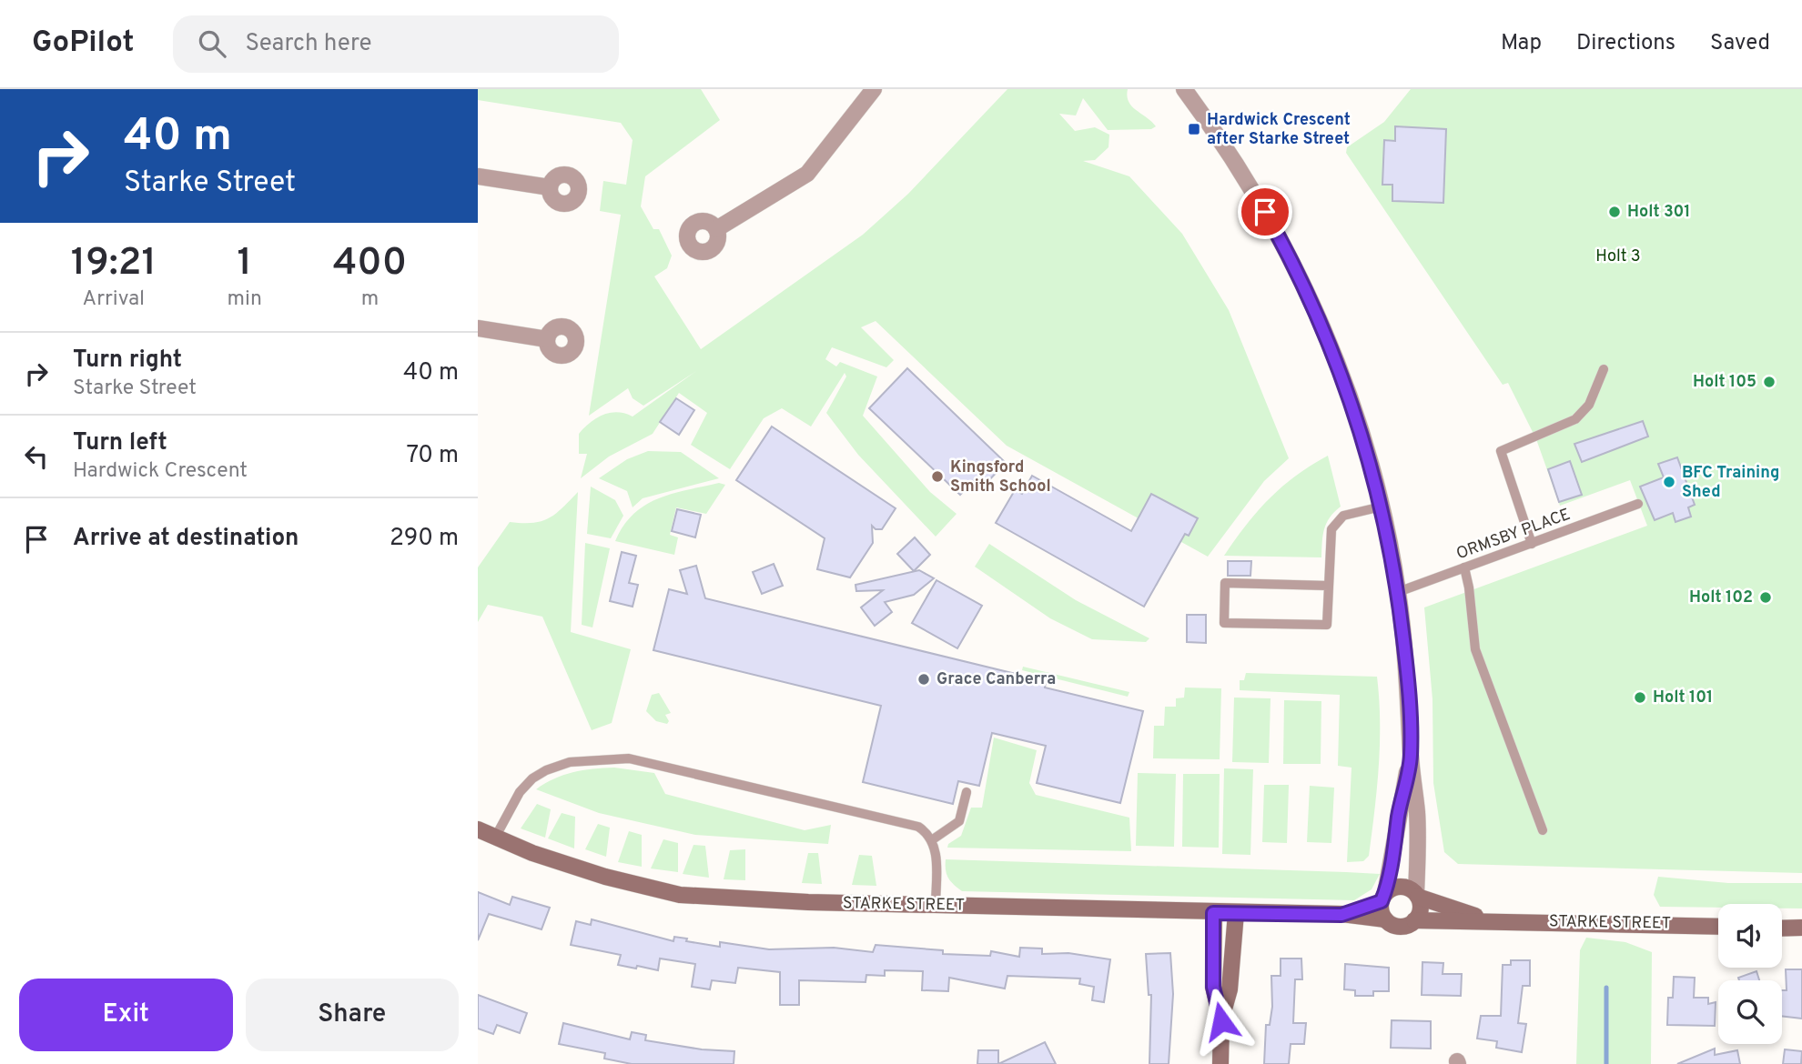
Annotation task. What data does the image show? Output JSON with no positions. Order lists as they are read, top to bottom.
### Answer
{
  "streets": {
    "street": ["STARKE STREET"],
    "lane": ["ORMSBY PLACE"]
  },
  "parks": ["Holt 3"],
  "places": {
    "transit": ["Hardwick Crescent after Starke Street"],
    "other": [
      "Holt 301",
      "Holt 105",
      "Kingsford Smith School",
      "BFC Training Shed",
      "Holt 102",
      "Grace Canberra",
      "Holt 101"
    ]
  },
  "page": {
    "header": "GoPilot",
    "search": "Search here",
    "nav": ["Map", "Directions", "Saved"],
    "turn": ["40 m", "Starke Street"],
    "eta": [
      "19:21",
      "Arrival",
      "1",
      "min",
      "400",
      "m"
    ],
    "list": [
      {
        "name": "Turn right",
        "note": "Starke Street",
        "value": "40 m"
      },
      {
        "name": "Turn left",
        "note": "Hardwick Crescent",
        "value": "70 m"
      },
      {
        "name": "Arrive at destination",
        "value": "290 m"
      }
    ],
    "buttons": ["Exit", "Share"]
  }
}
